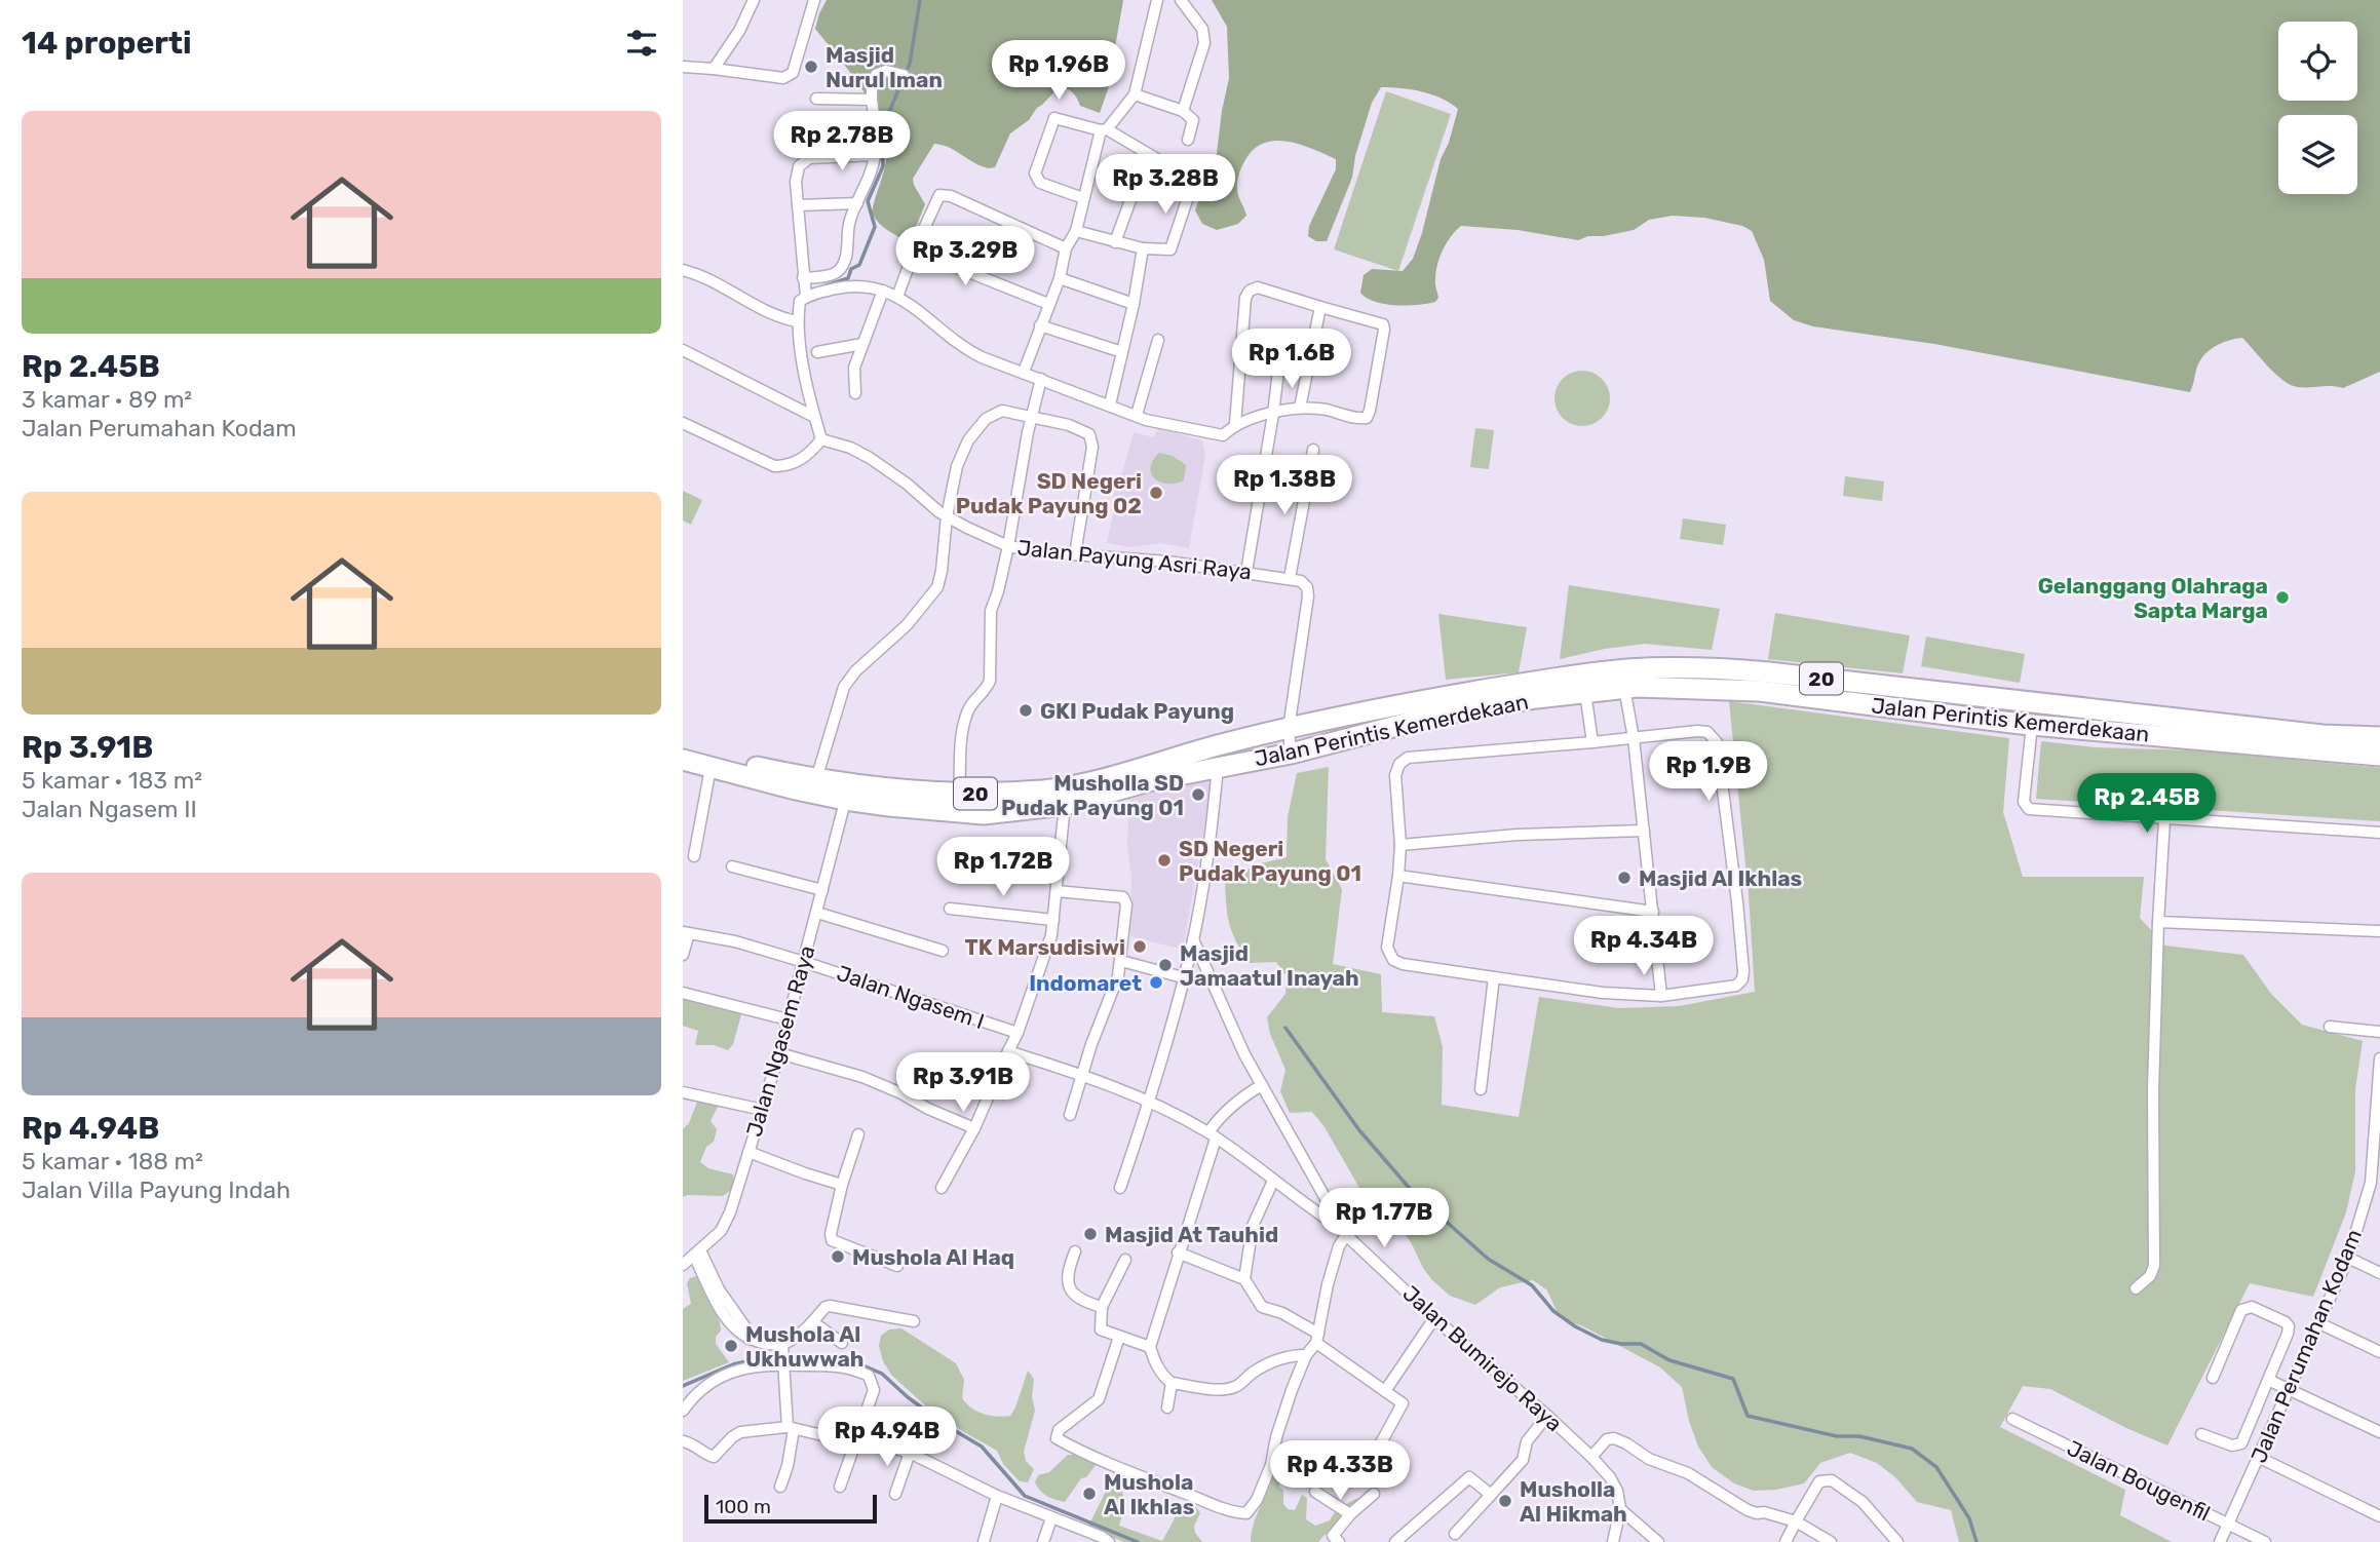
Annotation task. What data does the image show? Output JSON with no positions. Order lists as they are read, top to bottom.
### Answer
{
  "streets": {
    "highway": ["20", "Jalan Perintis Kemerdekaan"],
    "street": [
      "Jalan Payung Asri Raya",
      "Jalan Ngasem I",
      "Jalan Ngasem Raya",
      "Jalan Perumahan Kodam",
      "Jalan Bumirejo Raya",
      "Jalan Bougenfil"
    ]
  },
  "crossings": [
    ["Jalan Perintis Kemerdekaan", "Jalan Ngasem Raya"],
    ["Jalan Ngasem I", "Jalan Ngasem Raya"],
    ["Jalan Perumahan Kodam", "Jalan Bougenfil"]
  ],
  "places": [
    "Masjid Nurul Iman",
    "SD Negeri Pudak Payung 02",
    "Gelanggang Olahraga Sapta Marga",
    "GKI Pudak Payung",
    "Musholla SD Pudak Payung 01",
    "SD Negeri Pudak Payung 01",
    "Masjid Al Ikhlas",
    "TK Marsudisiwi",
    "Masjid Jamaatul Inayah",
    "Indomaret",
    "Masjid At Tauhid",
    "Mushola Al Haq",
    "Mushola Al Ukhuwwah",
    "Mushola Al Ikhlas",
    "Musholla Al Hikmah"
  ],
  "scale_bar": "100 m",
  "page": {
    "heading": "14 properti",
    "price": [
      "Rp 1.96B",
      "Rp 2.78B",
      "Rp 3.28B",
      "Rp 3.29B",
      "Rp 1.6B",
      "Rp 1.38B",
      "Rp 1.9B",
      "Rp 2.45B",
      "Rp 1.72B",
      "Rp 4.34B",
      "Rp 3.91B",
      "Rp 1.77B",
      "Rp 4.94B",
      "Rp 4.33B"
    ],
    "list": [
      {
        "name": "Rp 2.45B",
        "note": "3 kamar · 89 m² · Jalan Perumahan Kodam"
      },
      {
        "name": "Rp 3.91B",
        "note": "5 kamar · 183 m² · Jalan Ngasem II"
      },
      {
        "name": "Rp 4.94B",
        "note": "5 kamar · 188 m² · Jalan Villa Payung Indah"
      }
    ],
    "scale": "100 m"
  }
}
